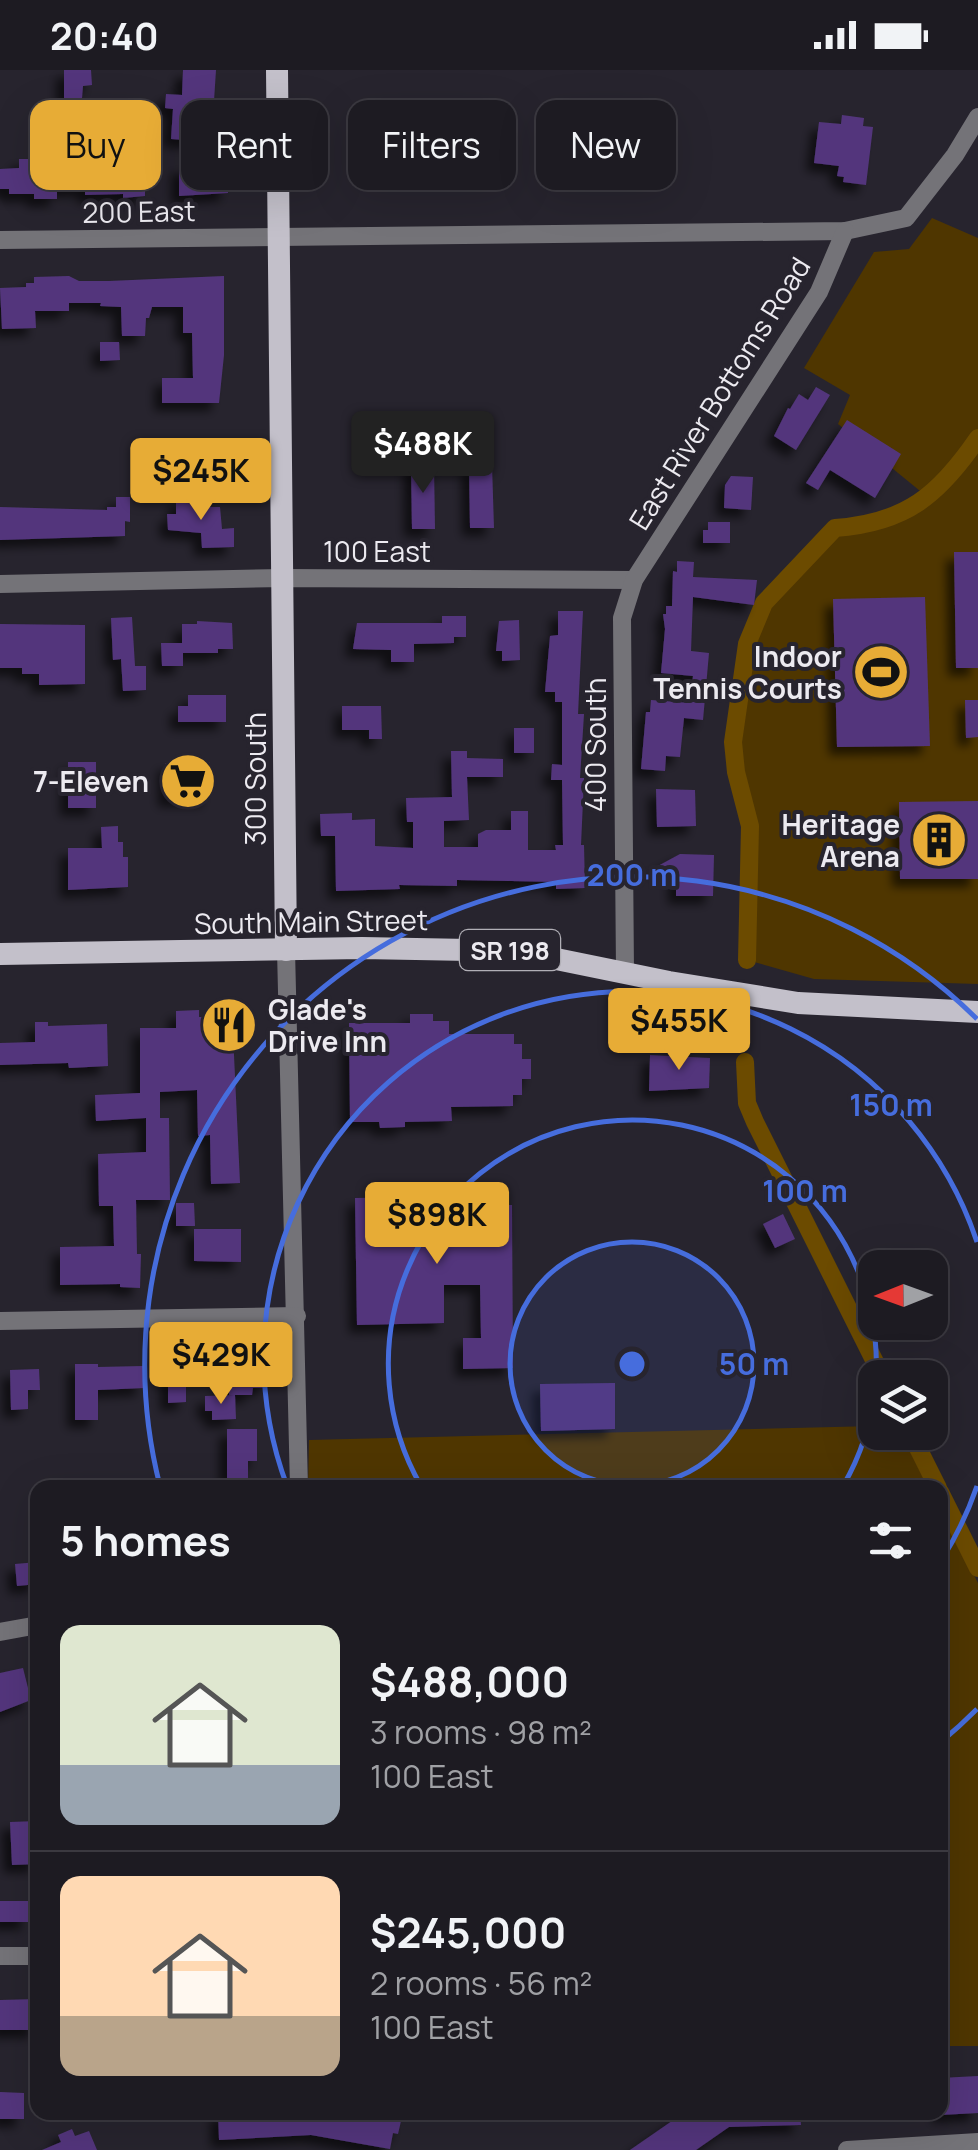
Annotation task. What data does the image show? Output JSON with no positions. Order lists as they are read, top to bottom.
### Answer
{
  "streets": {
    "main road": ["300 South", "South Main Street", "SR 198"],
    "street": [
      "200 East",
      "East River Bottoms Road",
      "100 East",
      "400 South"
    ]
  },
  "crossings": [
    ["200 East", "East River Bottoms Road"],
    ["200 East", "300 South"],
    ["East River Bottoms Road", "100 East"],
    ["East River Bottoms Road", "400 South"],
    ["100 East", "400 South"],
    ["100 East", "300 South"],
    ["400 South", "South Main Street"],
    ["300 South", "South Main Street"]
  ],
  "places": {
    "sports": ["Indoor Tennis Courts"],
    "supermarket": ["7-Eleven"],
    "building": ["Heritage Arena"],
    "restaurant": ["Glade's Drive Inn"]
  },
  "north": "left",
  "page": {
    "status": "20:40",
    "chip": [
      "Buy",
      "Rent",
      "Filters",
      "New"
    ],
    "price": [
      "$488K",
      "$245K",
      "$455K",
      "$898K",
      "$429K"
    ],
    "heading": "5 homes",
    "list": [
      {
        "name": "$488,000",
        "note": "3 rooms · 98 m² · 100 East"
      },
      {
        "name": "$245,000",
        "note": "2 rooms · 56 m² · 100 East"
      }
    ]
  },
  "rings": [
    "200 m",
    "150 m",
    "100 m",
    "50 m"
  ]
}
